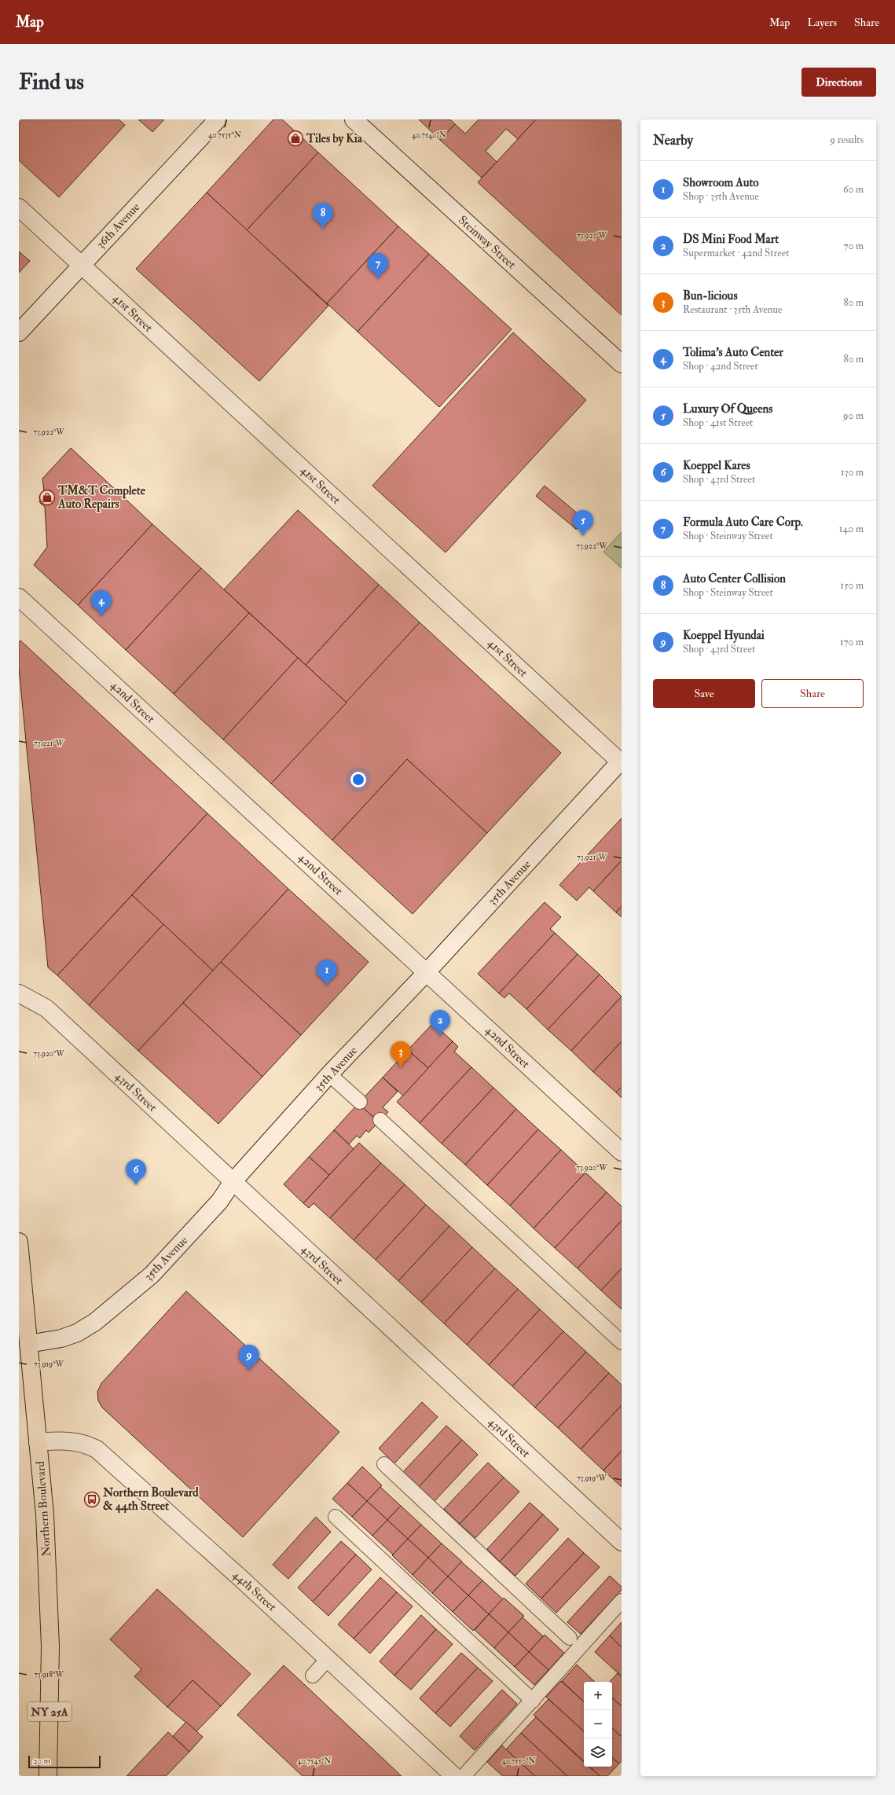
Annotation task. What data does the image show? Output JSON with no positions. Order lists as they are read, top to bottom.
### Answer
{
  "streets": {
    "main road": ["Northern Boulevard", "NY 25A"],
    "street": [
      "36th Avenue",
      "Steinway Street",
      "41st Street",
      "42nd Street",
      "35th Avenue",
      "43rd Street",
      "44th Street"
    ]
  },
  "crossings": [
    ["36th Avenue", "41st Street"],
    ["41st Street", "35th Avenue"],
    ["42nd Street", "35th Avenue"],
    ["35th Avenue", "43rd Street"],
    ["35th Avenue", "Northern Boulevard"],
    ["Northern Boulevard", "44th Street"]
  ],
  "places": {
    "shop": ["Tiles by Kia", "TM&T Complete Auto Repairs"],
    "bus stop": ["Northern Boulevard & 44th Street"]
  },
  "scale_bar": "20 m",
  "page": {
    "header": "Map",
    "nav": ["Map", "Layers", "Share"],
    "buttons": [
      "Directions",
      ["Save", "Share"]
    ],
    "title": "Find us",
    "heading": ["Nearby", "9 results"],
    "list": [
      {
        "mark": "1",
        "name": "Showroom Auto",
        "note": "Shop · 35th Avenue",
        "value": "60 m"
      },
      {
        "mark": "2",
        "name": "DS Mini Food Mart",
        "note": "Supermarket · 42nd Street",
        "value": "70 m"
      },
      {
        "mark": "3",
        "name": "Bun-licious",
        "note": "Restaurant · 35th Avenue",
        "value": "80 m"
      },
      {
        "mark": "4",
        "name": "Tolima's Auto Center",
        "note": "Shop · 42nd Street",
        "value": "80 m"
      },
      {
        "mark": "5",
        "name": "Luxury Of Queens",
        "note": "Shop · 41st Street",
        "value": "90 m"
      },
      {
        "mark": "6",
        "name": "Koeppel Kares",
        "note": "Shop · 43rd Street",
        "value": "130 m"
      },
      {
        "mark": "7",
        "name": "Formula Auto Care Corp.",
        "note": "Shop · Steinway Street",
        "value": "140 m"
      },
      {
        "mark": "8",
        "name": "Auto Center Collision",
        "note": "Shop · Steinway Street",
        "value": "150 m"
      },
      {
        "mark": "9",
        "name": "Koeppel Hyundai",
        "note": "Shop · 43rd Street",
        "value": "170 m"
      }
    ],
    "pins": [
      "8",
      "7",
      "5",
      "4",
      "1",
      "2",
      "3",
      "6",
      "9"
    ],
    "map_buttons": ["+", "−"],
    "scale": "20 m"
  },
  "coordinates": [
    "40.7535°N",
    "40.7540°N",
    "73.923°W",
    "73.922°W",
    "73.921°W",
    "73.920°W",
    "73.919°W",
    "73.918°W",
    "40.7545°N",
    "40.7550°N"
  ]
}
